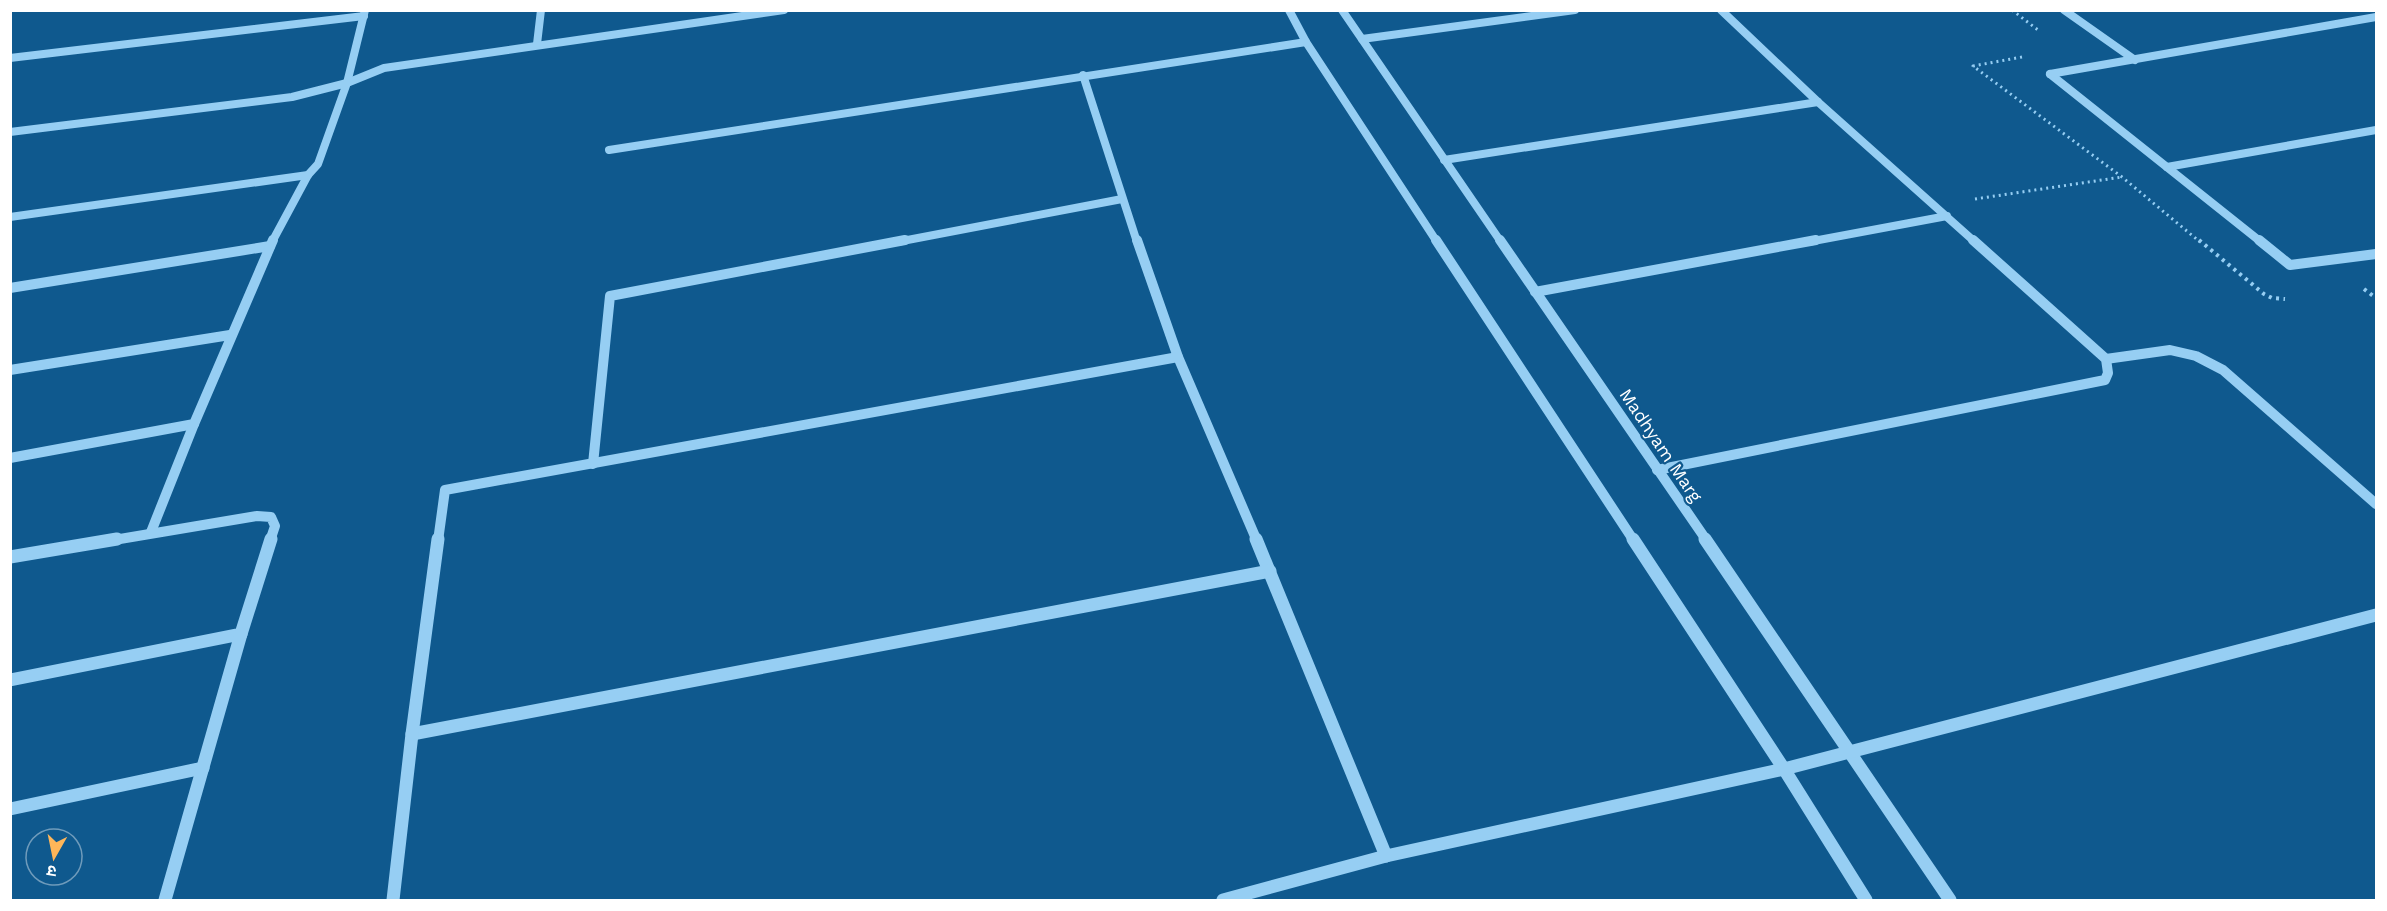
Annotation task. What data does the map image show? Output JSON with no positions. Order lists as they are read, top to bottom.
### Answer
{
  "streets": {
    "street": ["Madhyam Marg"]
  },
  "north": "bottom"
}
